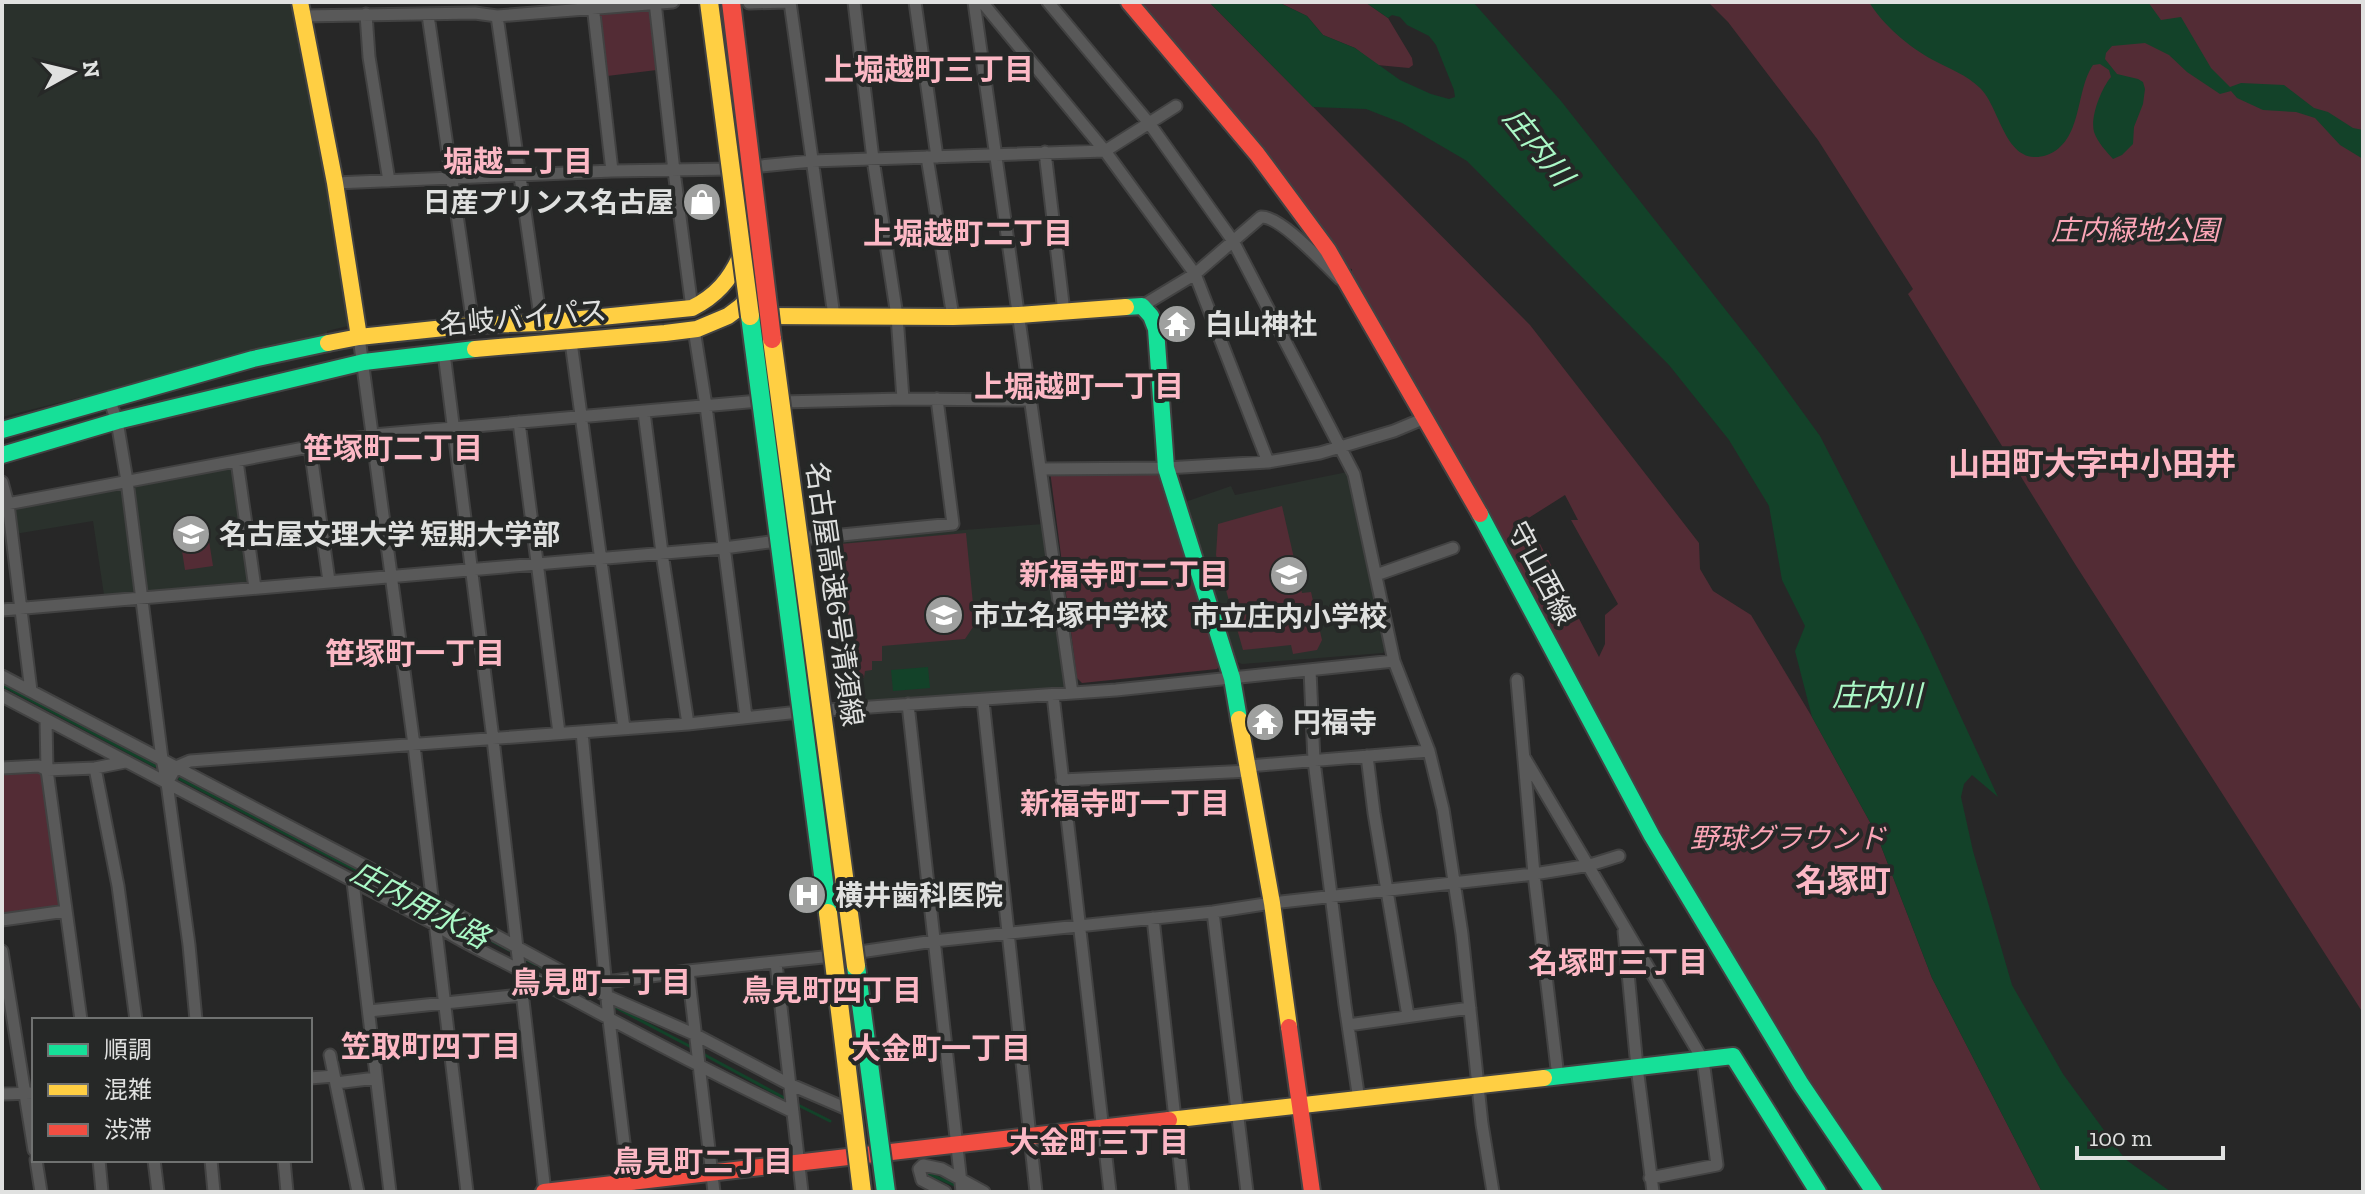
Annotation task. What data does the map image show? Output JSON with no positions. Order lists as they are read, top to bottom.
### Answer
{
  "streets": {
    "main road": ["名岐バイパス", "守山西線", "名古屋高速6号清須線"]
  },
  "districts": [
    "上堀越町三丁目",
    "堀越二丁目",
    "上堀越町二丁目",
    "上堀越町一丁目",
    "笹塚町二丁目",
    "山田町大字中小田井",
    "新福寺町二丁目",
    "笹塚町一丁目",
    "新福寺町一丁目",
    "名塚町",
    "名塚町三丁目",
    "鳥見町一丁目",
    "鳥見町四丁目",
    "笠取町四丁目",
    "大金町一丁目",
    "大金町三丁目",
    "鳥見町二丁目"
  ],
  "water": ["庄内川", "庄内用水路"],
  "parks": ["庄内緑地公園", "野球グラウンド"],
  "places": {
    "shop": ["日産プリンス名古屋"],
    "temple": ["白山神社", "円福寺"],
    "school or university": ["名古屋文理大学 短期大学部", "市立庄内小学校", "市立名塚中学校"],
    "hospital": ["横井歯科医院"]
  },
  "legend": ["順調", "混雑", "渋滞"],
  "scale_bar": "100 m",
  "north": "right"
}
